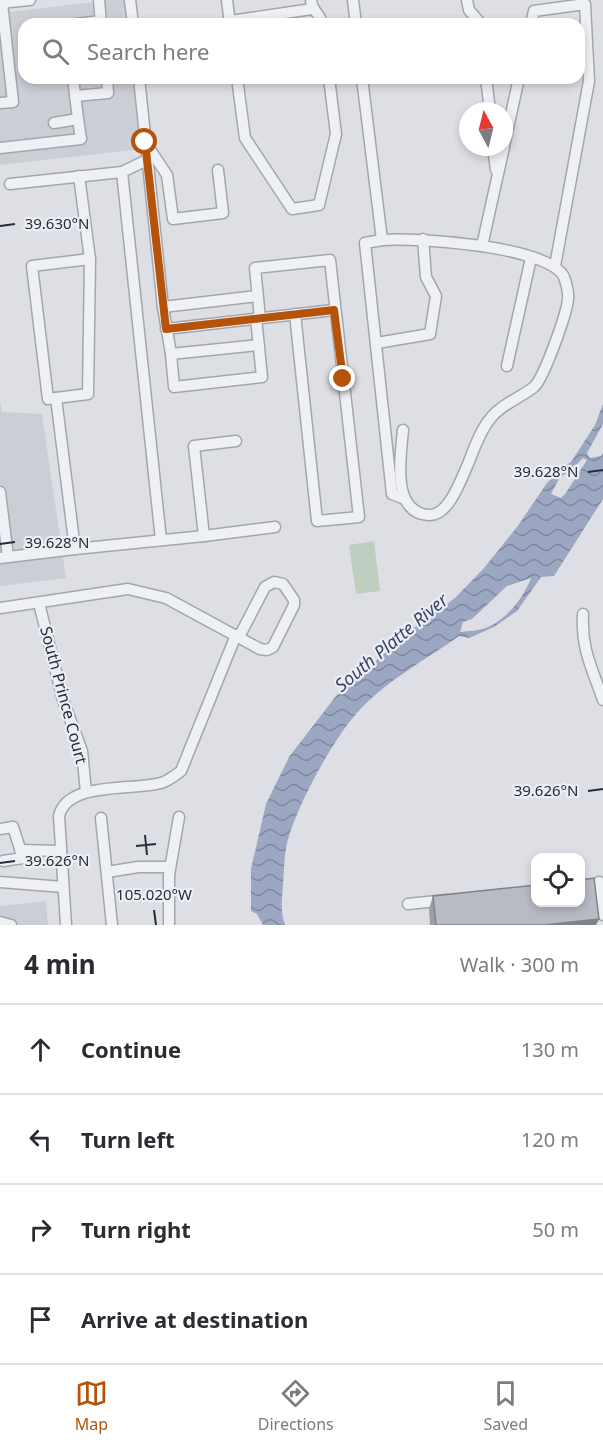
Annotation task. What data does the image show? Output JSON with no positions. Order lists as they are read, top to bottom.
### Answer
{
  "streets": {
    "street": ["South Prince Court"]
  },
  "water": ["South Platte River"],
  "north": "top",
  "page": {
    "search": "Search here",
    "heading": ["4 min", "Walk · 300 m"],
    "list": [
      ["Continue", "130 m"],
      ["Turn left", "120 m"],
      ["Turn right", "50 m"],
      "Arrive at destination"
    ],
    "nav": ["Map", "Directions", "Saved"]
  },
  "coordinates": [
    "39.630°N",
    "39.628°N",
    "39.626°N",
    "105.020°W"
  ]
}
